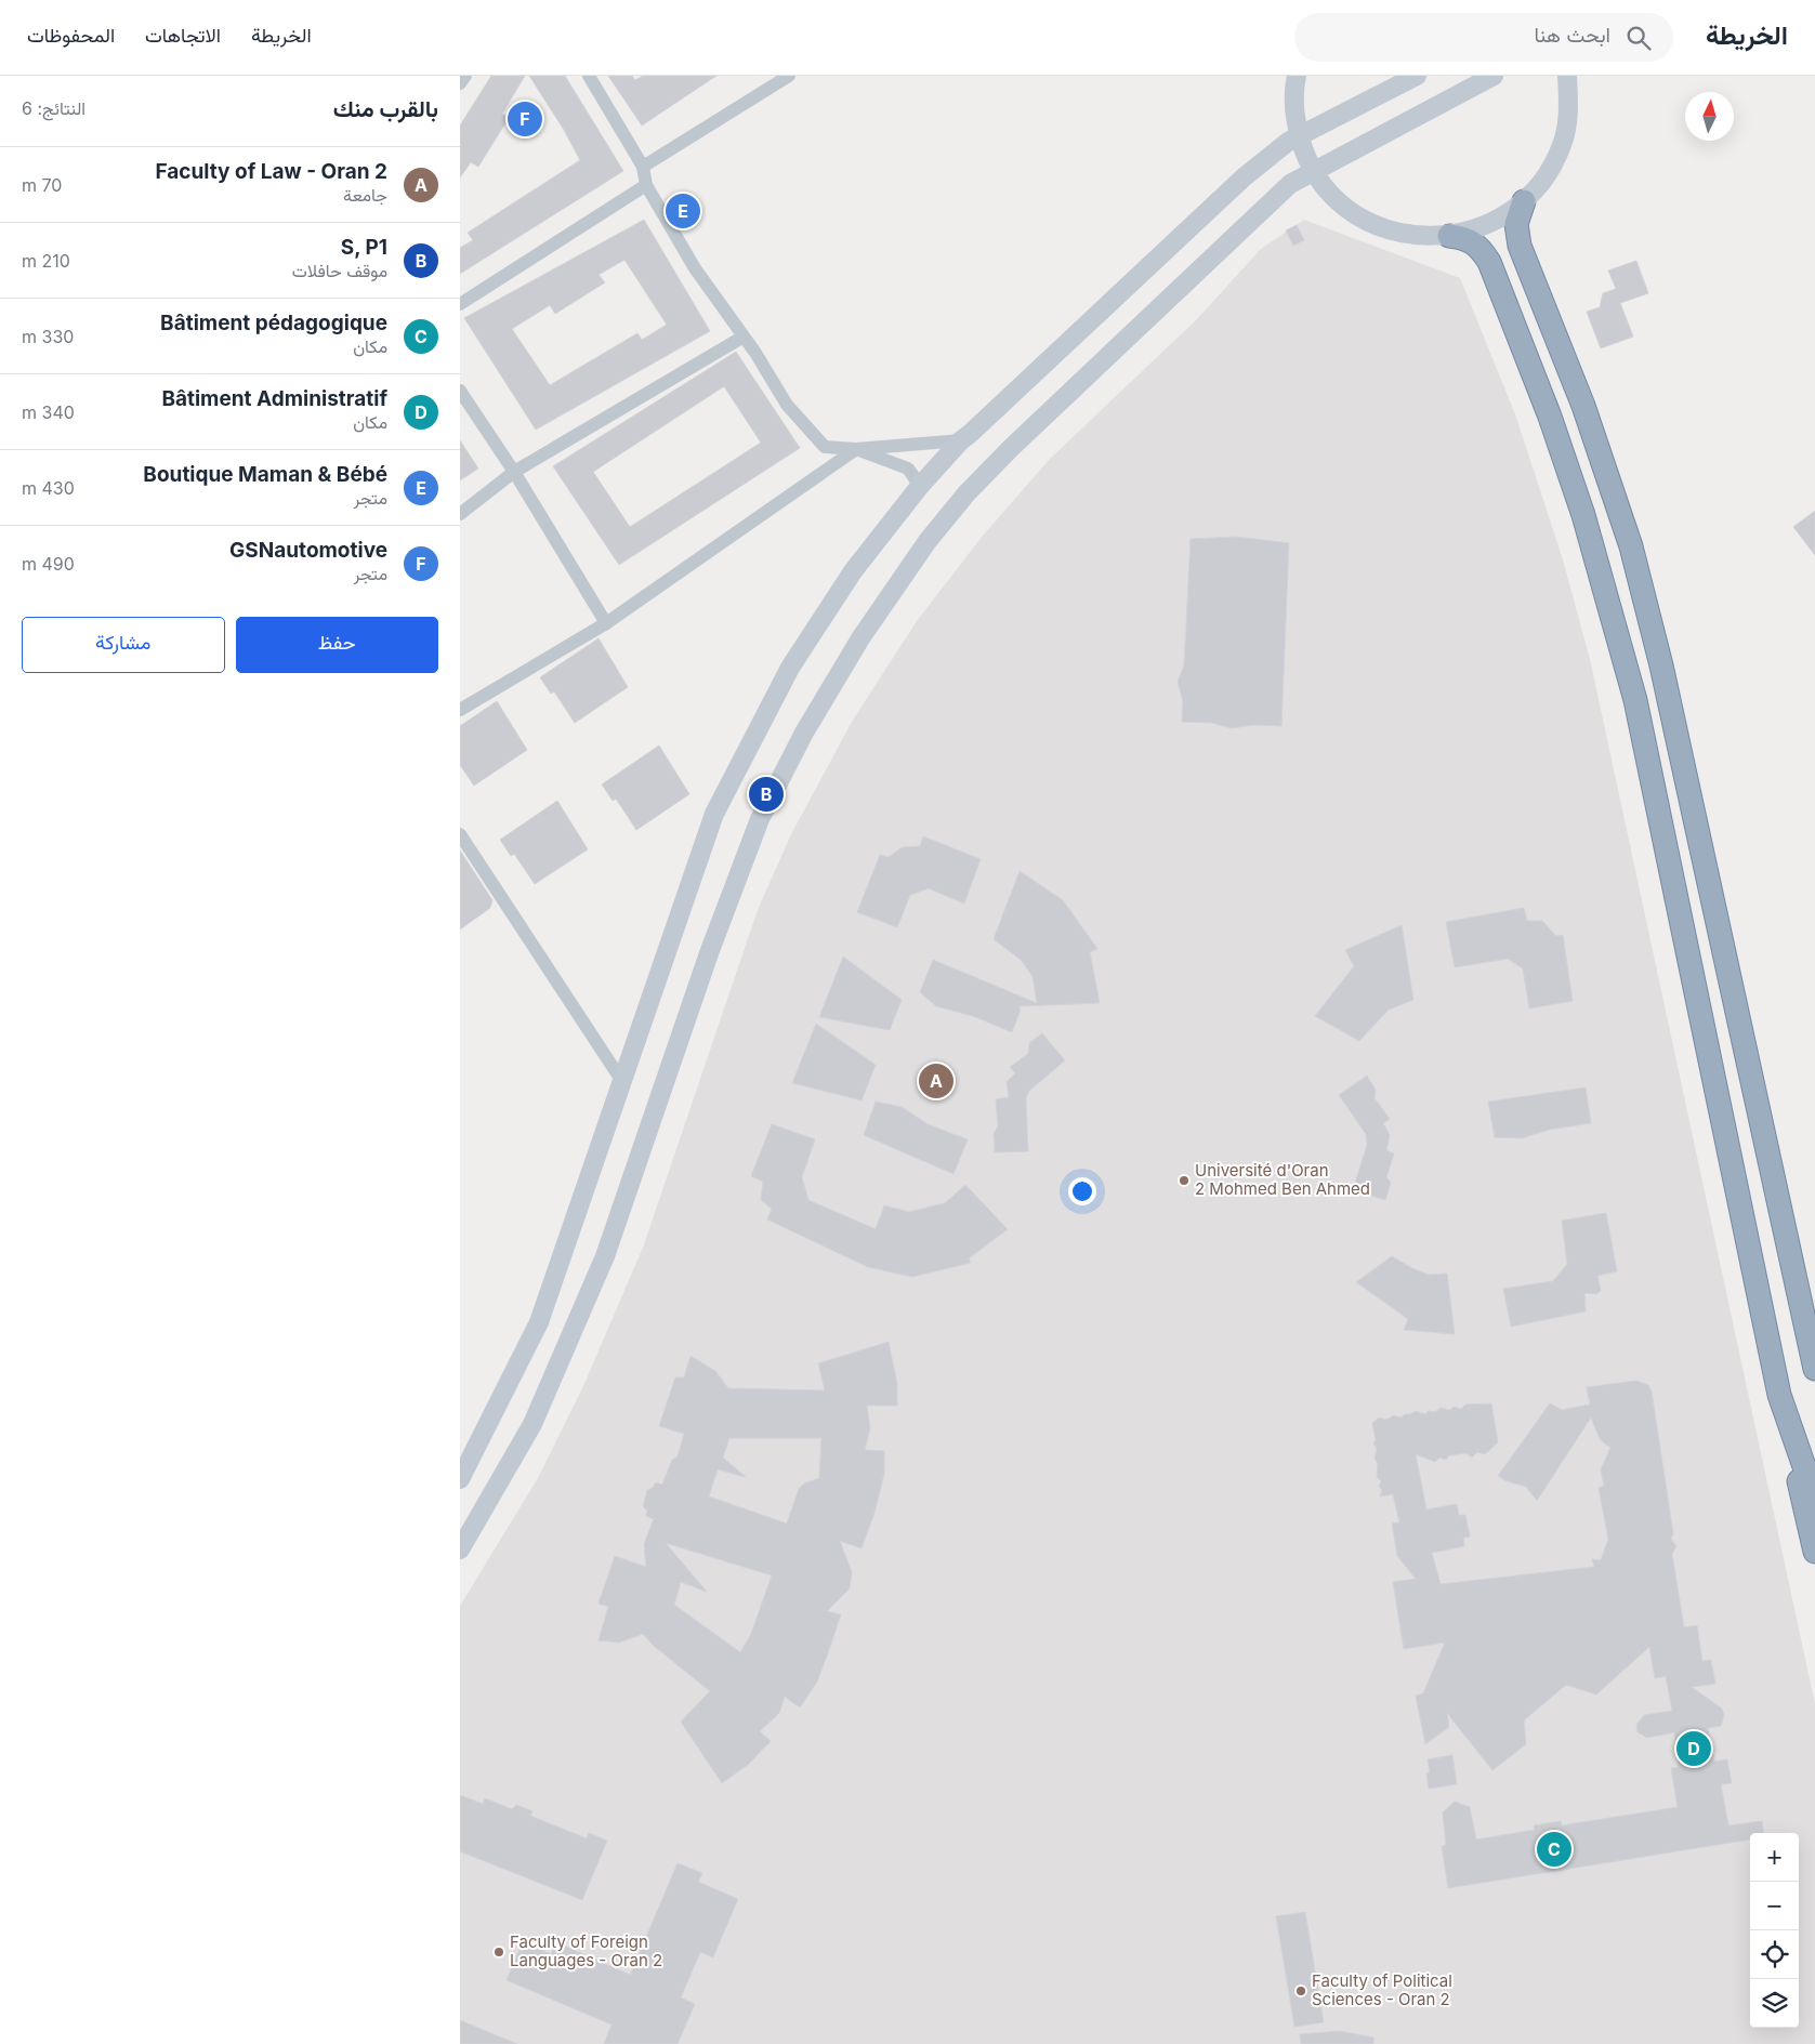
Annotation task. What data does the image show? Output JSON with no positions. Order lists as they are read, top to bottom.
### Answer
{
  "places": ["Université d'Oran 2 Mohmed Ben Ahmed", "Faculty of Foreign Languages - Oran 2", "Faculty of Political Sciences - Oran 2"],
  "north": "top",
  "page": {
    "header": "الخريطة",
    "search": "ابحث هنا",
    "nav": ["الخريطة", "الاتجاهات", "المحفوظات"],
    "heading": ["بالقرب منك", "النتائج: 6"],
    "pins": [
      "F",
      "E",
      "B",
      "A",
      "D",
      "C"
    ],
    "list": [
      {
        "mark": "A",
        "name": "Faculty of Law - Oran 2",
        "note": "جامعة",
        "value": "70 m"
      },
      {
        "mark": "B",
        "name": "S, P1",
        "note": "موقف حافلات",
        "value": "210 m"
      },
      {
        "mark": "C",
        "name": "Bâtiment pédagogique",
        "note": "مكان",
        "value": "330 m"
      },
      {
        "mark": "D",
        "name": "Bâtiment Administratif",
        "note": "مكان",
        "value": "340 m"
      },
      {
        "mark": "E",
        "name": "Boutique Maman & Bébé",
        "note": "متجر",
        "value": "430 m"
      },
      {
        "mark": "F",
        "name": "GSNautomotive",
        "note": "متجر",
        "value": "490 m"
      }
    ],
    "buttons": ["حفظ", "مشاركة"],
    "map_buttons": ["+", "−"]
  }
}
